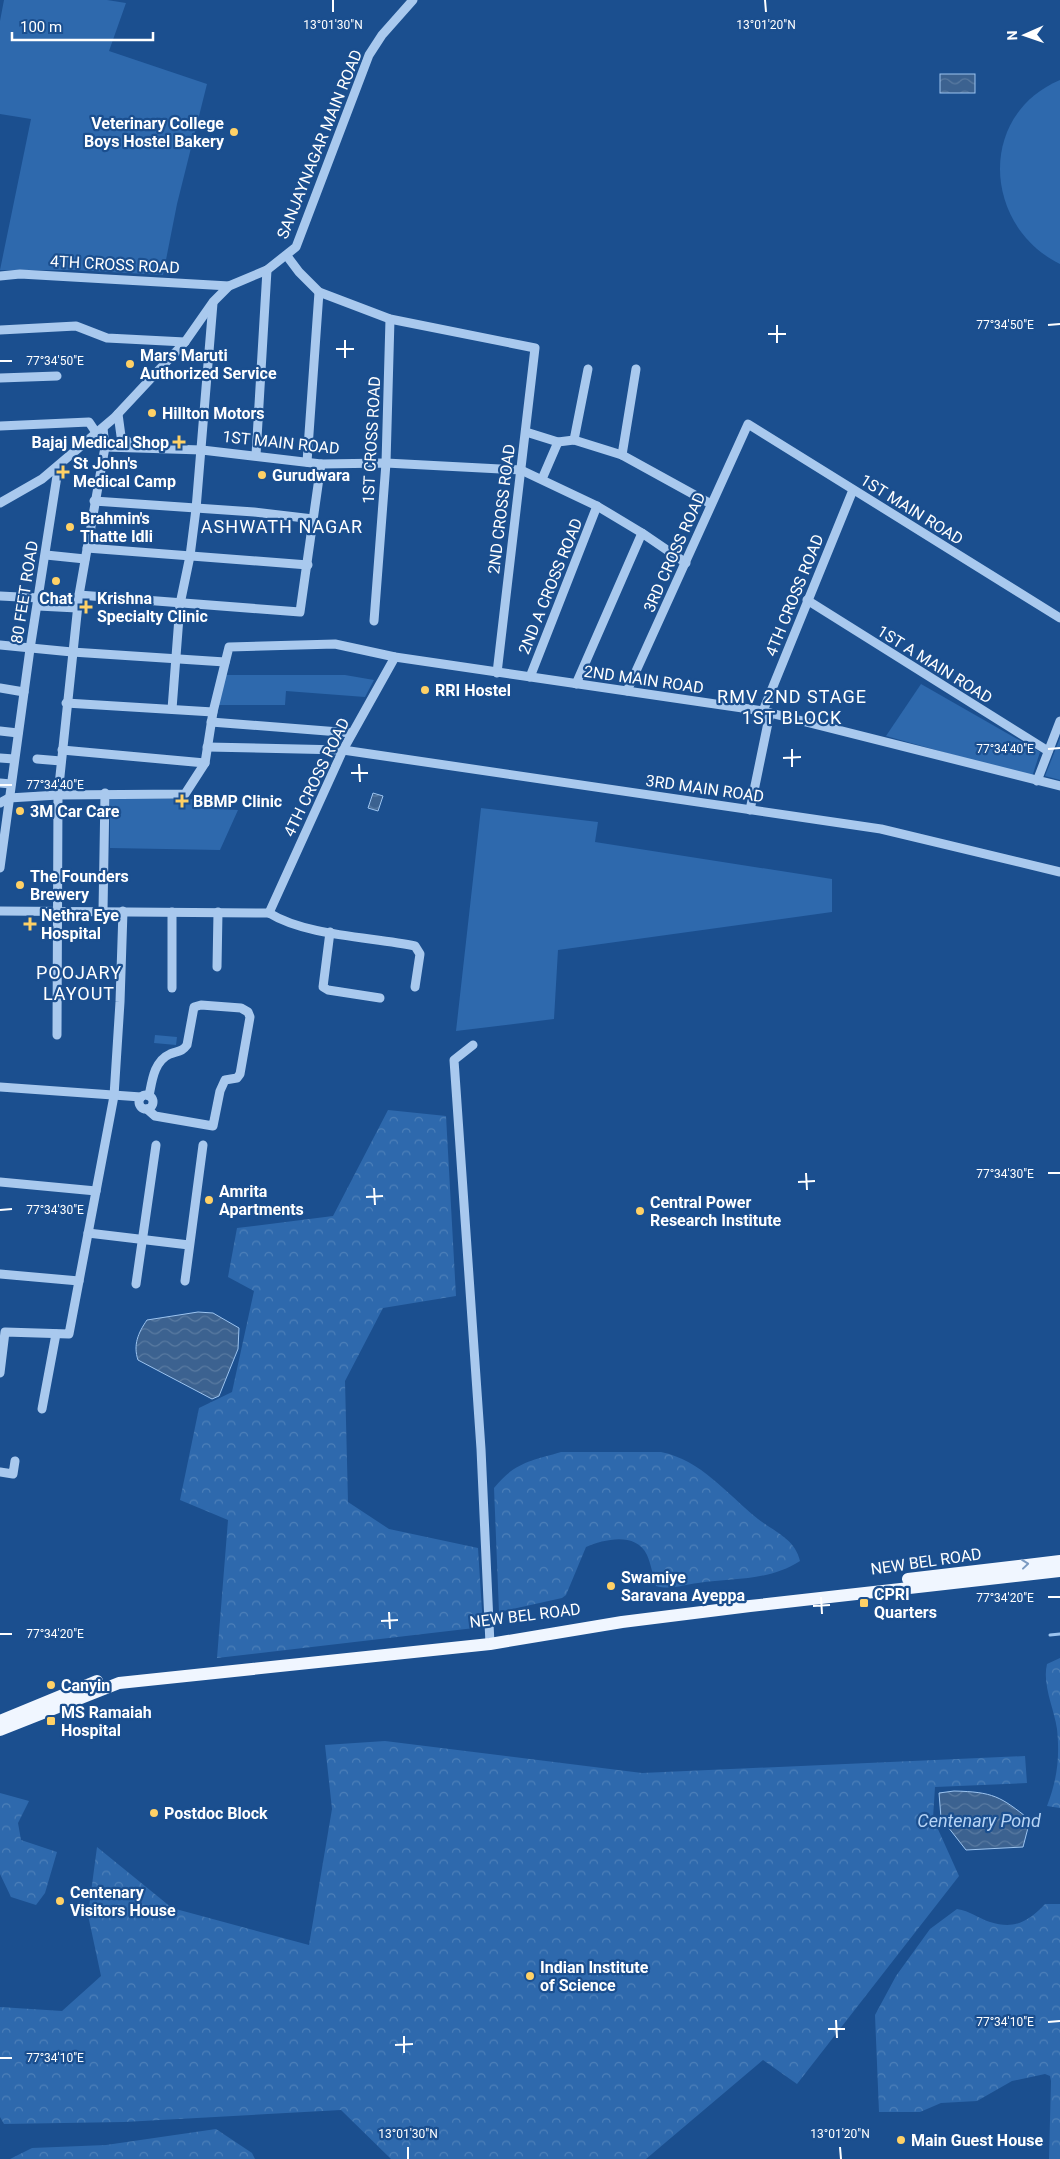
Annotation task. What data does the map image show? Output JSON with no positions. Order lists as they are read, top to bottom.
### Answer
{
  "streets": {
    "main road": ["NEW BEL ROAD"],
    "street": [
      "SANJAYNAGAR MAIN ROAD",
      "4TH CROSS ROAD",
      "1ST CROSS ROAD",
      "1ST MAIN ROAD",
      "2ND CROSS ROAD",
      "3RD CROSS ROAD",
      "2ND A CROSS ROAD",
      "80 FEET ROAD",
      "1ST A MAIN ROAD",
      "2ND MAIN ROAD",
      "3RD MAIN ROAD"
    ]
  },
  "crossings": [
    ["SANJAYNAGAR MAIN ROAD", "4TH CROSS ROAD"],
    ["SANJAYNAGAR MAIN ROAD", "80 FEET ROAD"],
    ["4TH CROSS ROAD", "1ST MAIN ROAD"],
    ["4TH CROSS ROAD", "1ST A MAIN ROAD"],
    ["4TH CROSS ROAD", "2ND MAIN ROAD"],
    ["4TH CROSS ROAD", "3RD MAIN ROAD"],
    ["1ST CROSS ROAD", "1ST MAIN ROAD"],
    ["1ST CROSS ROAD", "2ND CROSS ROAD"],
    ["1ST MAIN ROAD", "3RD CROSS ROAD"],
    ["2ND CROSS ROAD", "2ND MAIN ROAD"],
    ["3RD CROSS ROAD", "2ND MAIN ROAD"],
    ["2ND A CROSS ROAD", "2ND MAIN ROAD"]
  ],
  "districts": ["ASHWATH NAGAR", "RMV 2ND STAGE 1ST BLOCK", "POOJARY LAYOUT"],
  "water": ["Centenary Pond"],
  "places": {
    "other": [
      "Veterinary College Boys Hostel Bakery",
      "Mars Maruti Authorized Service",
      "Hillton Motors",
      "Gurudwara",
      "Brahmin's Thatte Idli",
      "Chat",
      "RRI Hostel",
      "3M Car Care",
      "The Founders Brewery",
      "Amrita Apartments",
      "Central Power Research Institute",
      "Swamiye Saravana Ayeppa",
      "Canyin",
      "Postdoc Block",
      "Centenary Visitors House",
      "Indian Institute of Science",
      "Main Guest House"
    ],
    "health": [
      "Bajaj Medical Shop",
      "St John's Medical Camp",
      "Krishna Specialty Clinic",
      "BBMP Clinic",
      "Nethra Eye Hospital"
    ],
    "transit": ["CPRI Quarters", "MS Ramaiah Hospital"]
  },
  "scale_bar": "100 m",
  "north": "left",
  "coordinates": [
    "13°01'30\"N",
    "13°01'20\"N",
    "77°34'50\"E",
    "77°34'40\"E",
    "77°34'30\"E",
    "77°34'20\"E",
    "77°34'10\"E"
  ]
}
